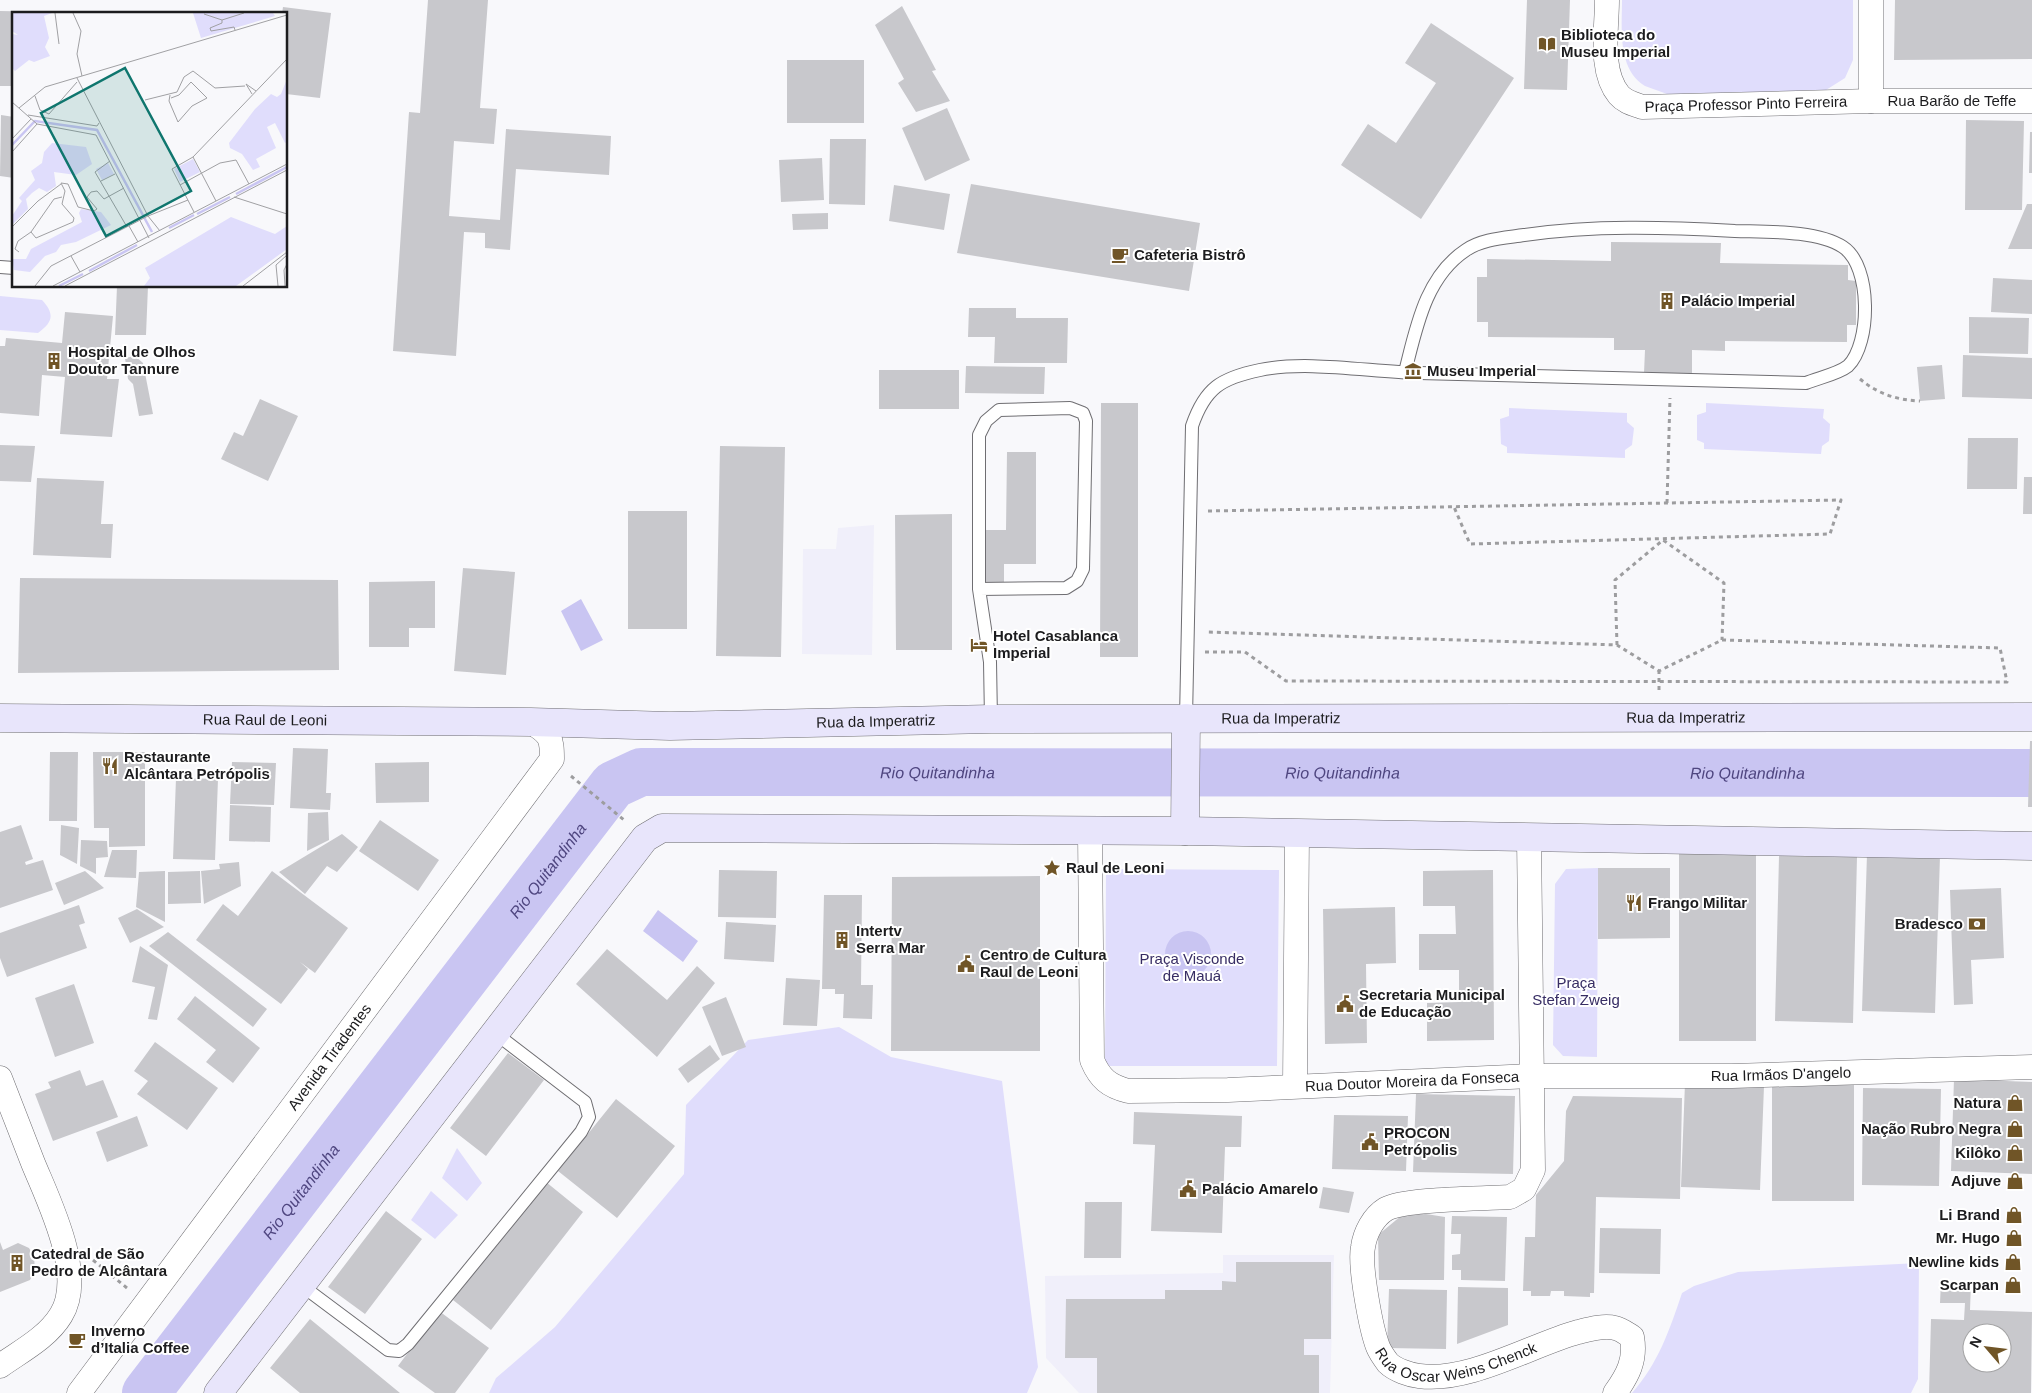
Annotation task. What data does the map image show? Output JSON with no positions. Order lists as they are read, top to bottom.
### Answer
{
  "streets": {
    "main road": ["Rua da Imperatriz", "Rua Raul de Leoni"],
    "street": [
      "Rua Barão de Teffe",
      "Praça Professor Pinto Ferreira",
      "Avenida Tiradentes",
      "Rua Irmãos D'angelo",
      "Rua Doutor Moreira da Fonseca",
      "Rua Oscar Weins Chenck"
    ]
  },
  "crossings": [
    ["Rua Barão de Teffe", "Praça Professor Pinto Ferreira"],
    ["Rua da Imperatriz", "Rua Raul de Leoni"],
    ["Rua Irmãos D'angelo", "Rua Doutor Moreira da Fonseca"],
    ["Rua Irmãos D'angelo", "Rua Oscar Weins Chenck"],
    ["Rua Doutor Moreira da Fonseca", "Rua Oscar Weins Chenck"]
  ],
  "water": ["Rio Quitandinha"],
  "parks": ["Praça Visconde de Mauá", "Praça Stefan Zweig"],
  "places": {
    "library": ["Biblioteca do Museu Imperial"],
    "cafe": ["Cafeteria Bistrô", "Inverno d’Italia Coffee"],
    "building": [
      "Palácio Imperial",
      "Hospital de Olhos Doutor Tannure",
      "Intertv Serra Mar",
      "Catedral de São Pedro de Alcântara"
    ],
    "museum": ["Museu Imperial"],
    "hotel": ["Hotel Casablanca Imperial"],
    "restaurant": ["Restaurante Alcântara Petrópolis", "Frango Militar"],
    "place": ["Raul de Leoni"],
    "bank": ["Bradesco"],
    "public building": [
      "Centro de Cultura Raul de Leoni",
      "Secretaria Municipal de Educação",
      "PROCON Petrópolis",
      "Palácio Amarelo"
    ],
    "shop": [
      "Natura",
      "Nação Rubro Negra",
      "Kilôko",
      "Adjuve",
      "Li Brand",
      "Mr. Hugo",
      "Newline kids",
      "Scarpan"
    ]
  },
  "north": "top left"
}
